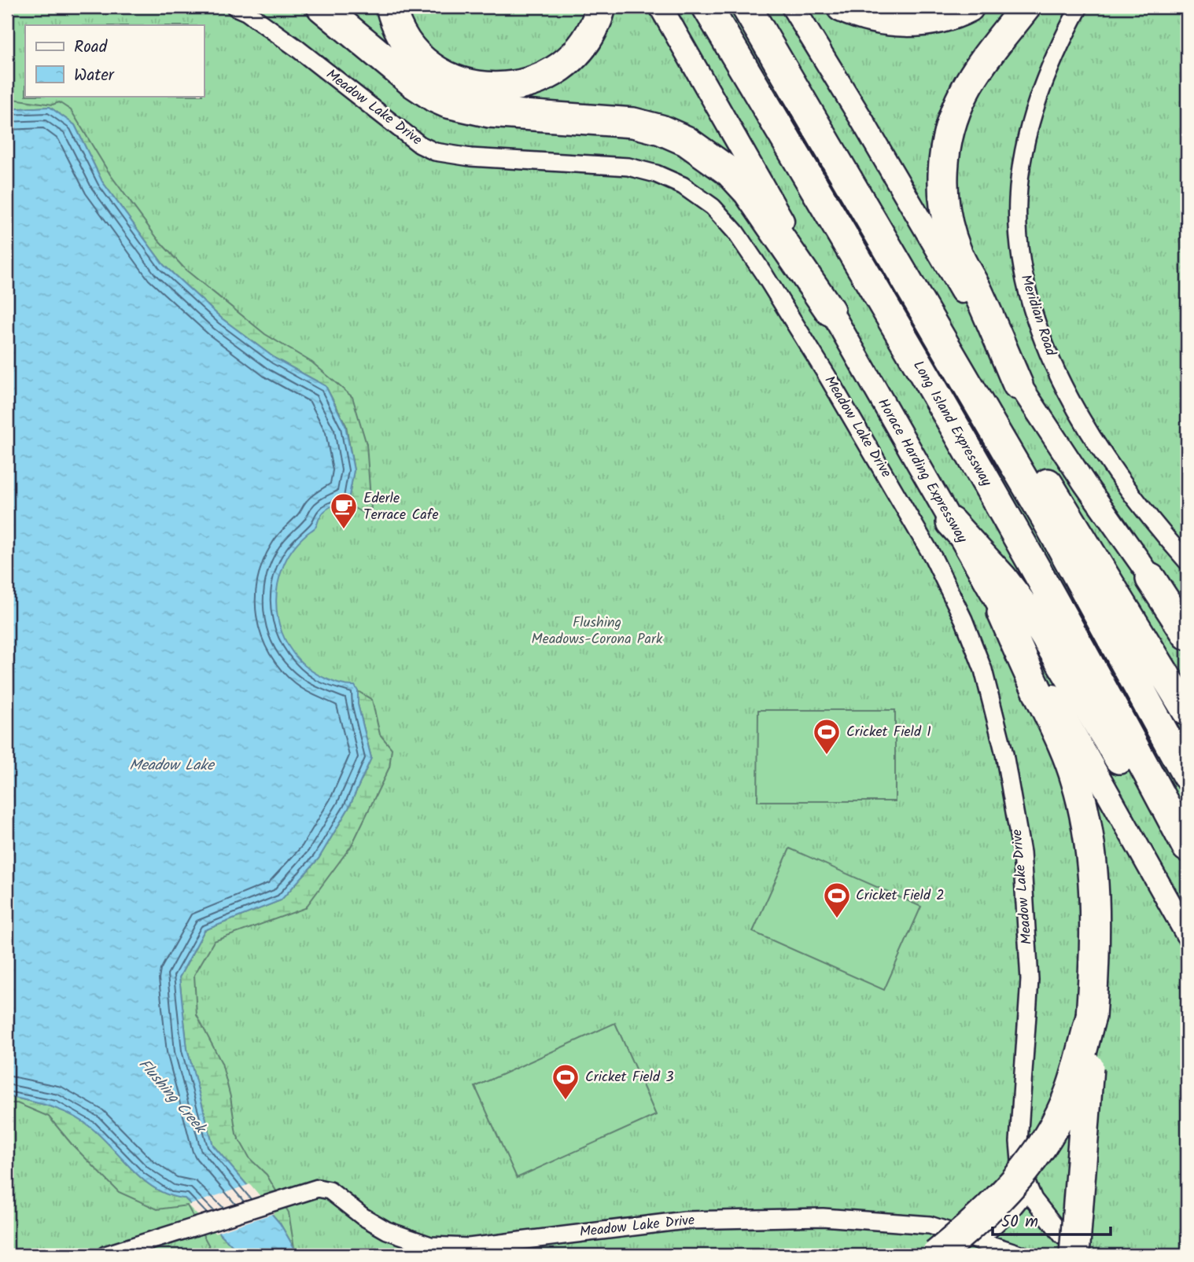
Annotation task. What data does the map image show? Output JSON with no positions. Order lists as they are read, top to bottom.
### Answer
{
  "streets": {
    "highway": ["Long Island Expressway"],
    "main road": ["Horace Harding Expressway"],
    "street": ["Meadow Lake Drive", "Meridian Road"]
  },
  "water": ["Meadow Lake", "Flushing Creek"],
  "parks": ["Flushing Meadows-Corona Park"],
  "places": {
    "cafe": ["Ederle Terrace Cafe"],
    "sports": ["Cricket Field 1", "Cricket Field 2", "Cricket Field 3"]
  },
  "legend": ["Road", "Water"],
  "scale_bar": "50 m"
}
